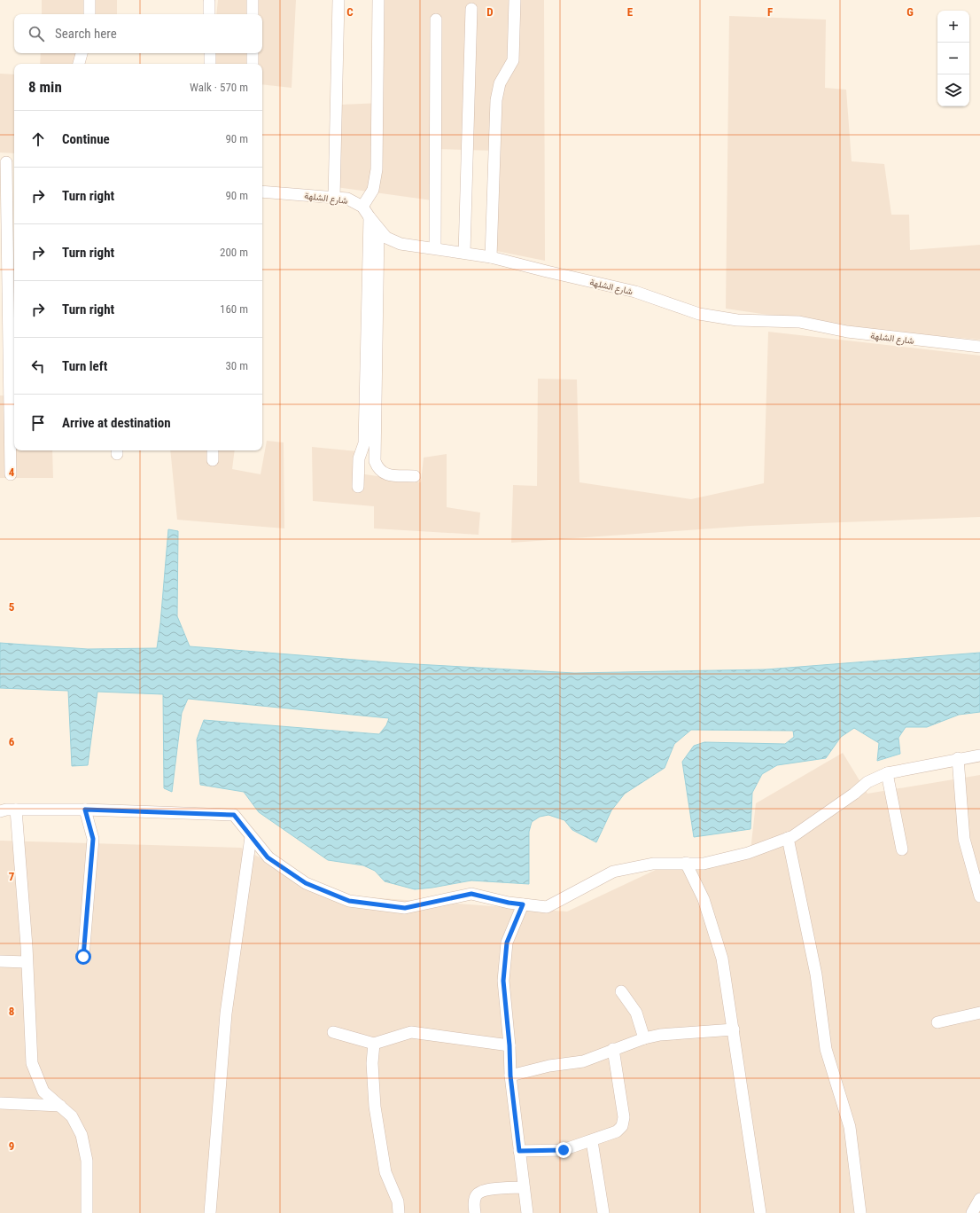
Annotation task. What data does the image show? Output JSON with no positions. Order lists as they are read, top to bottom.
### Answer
{
  "streets": {
    "street": ["شارع الشلهة"]
  },
  "page": {
    "map_buttons": ["+", "−"],
    "search": "Search here",
    "heading": ["8 min", "Walk · 570 m"],
    "list": [
      ["Continue", "90 m"],
      ["Turn right", "90 m"],
      ["Turn right", "200 m"],
      ["Turn right", "160 m"],
      ["Turn left", "30 m"],
      "Arrive at destination"
    ]
  },
  "grid": {
    "columns": [
      "C",
      "D",
      "E",
      "F",
      "G"
    ],
    "rows": [
      "4",
      "5",
      "6",
      "7",
      "8",
      "9"
    ]
  }
}
